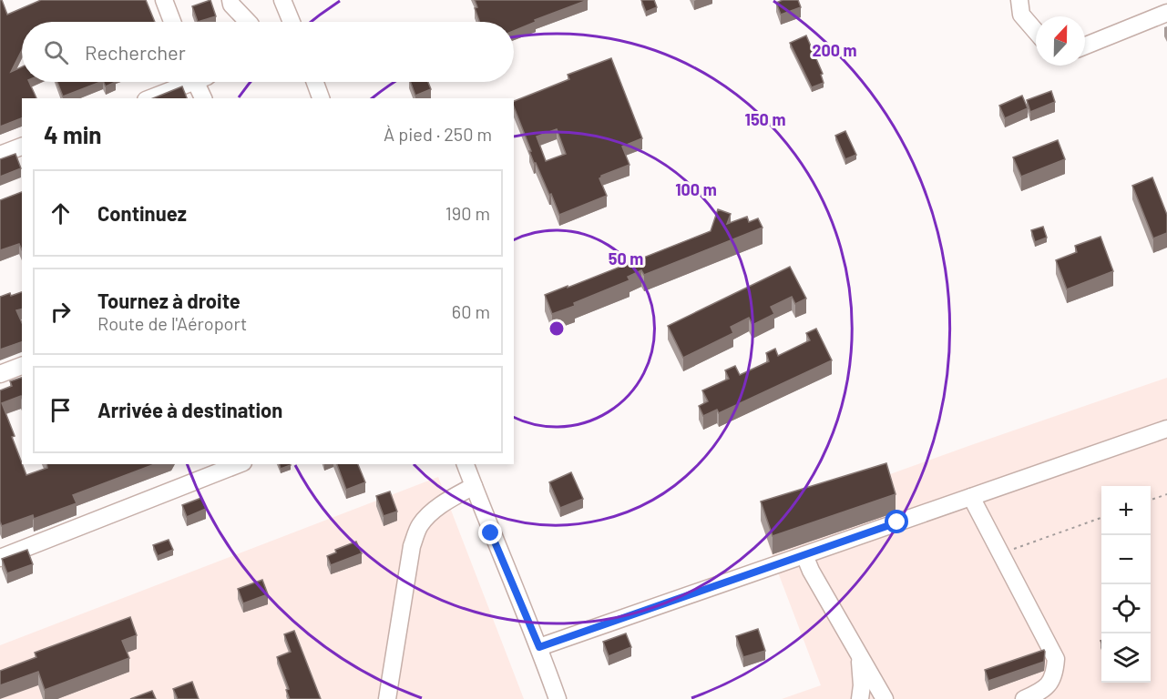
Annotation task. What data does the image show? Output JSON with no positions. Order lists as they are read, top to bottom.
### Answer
{
  "north": "top",
  "page": {
    "search": "Rechercher",
    "heading": ["4 min", "À pied · 250 m"],
    "list": [
      ["Continuez", "190 m"],
      ["Tournez à droite", "Route de l'Aéroport", "60 m"],
      "Arrivée à destination"
    ],
    "map_buttons": ["+", "−"]
  },
  "rings": [
    "200 m",
    "150 m",
    "100 m",
    "50 m"
  ]
}
